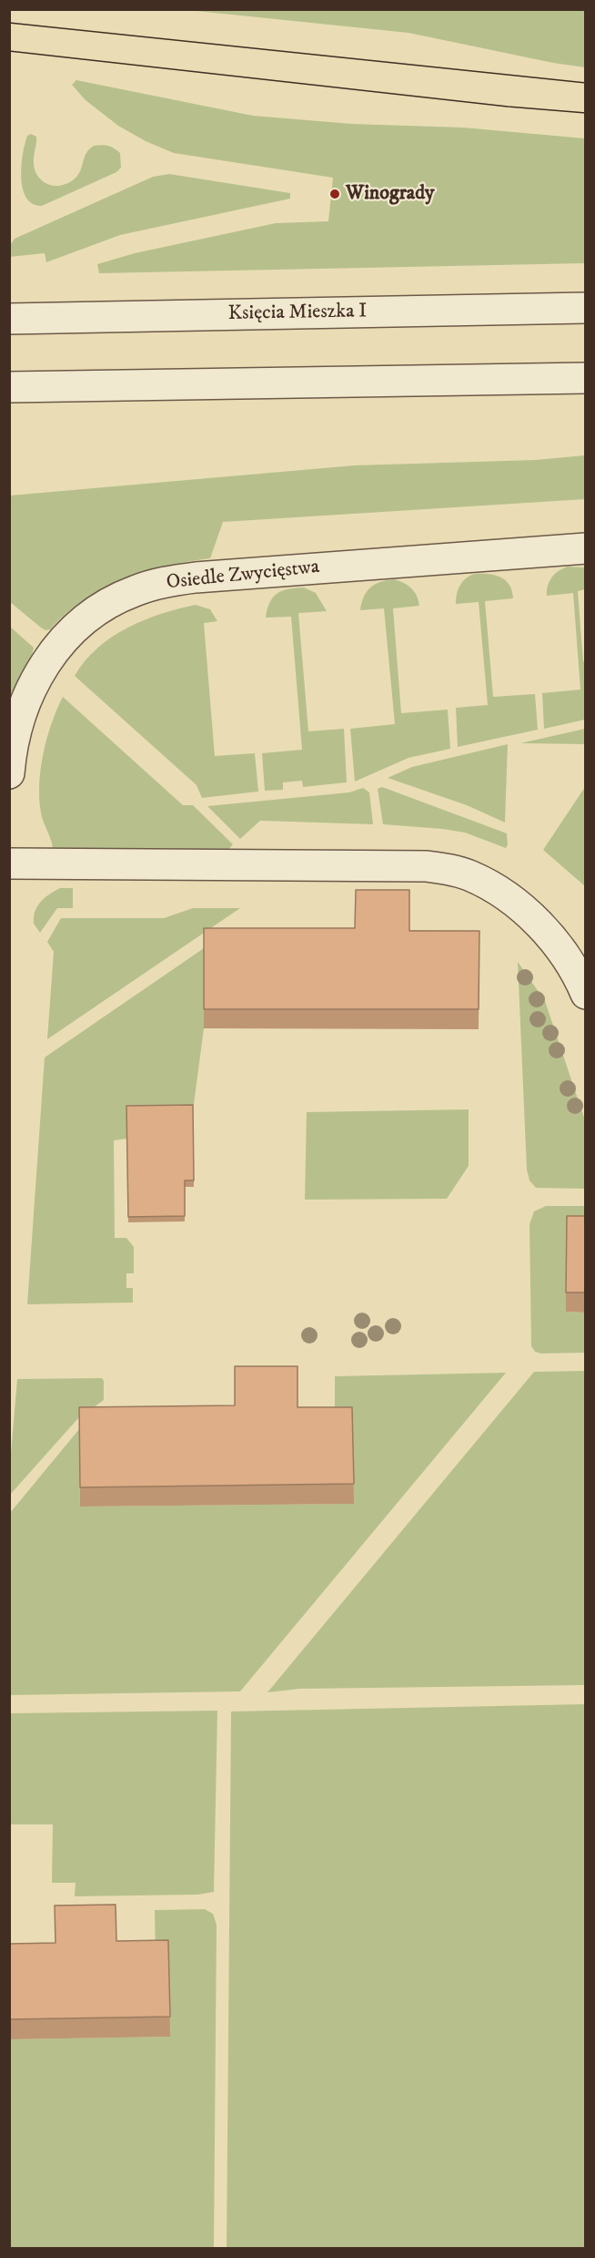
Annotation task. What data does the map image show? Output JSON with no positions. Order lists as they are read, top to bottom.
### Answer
{
  "streets": {
    "street": ["Księcia Mieszka I", "Osiedle Zwycięstwa"]
  },
  "places": ["Winogrady"]
}
